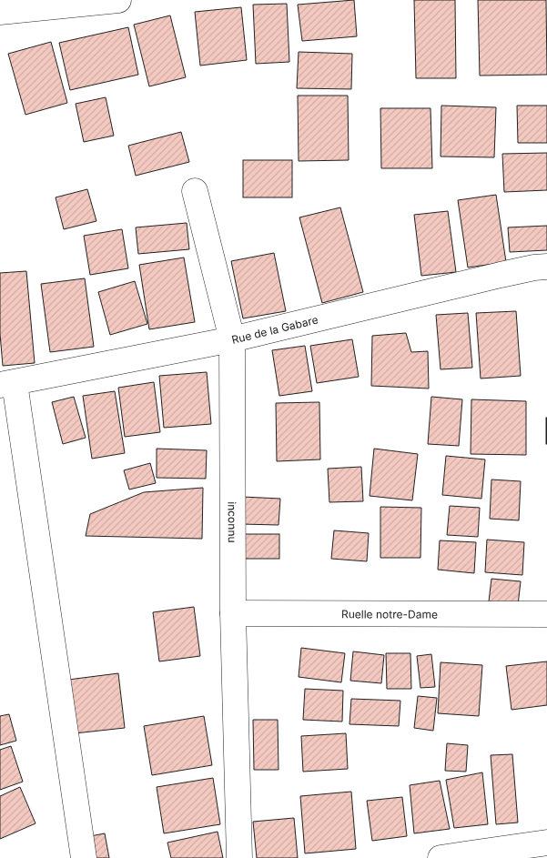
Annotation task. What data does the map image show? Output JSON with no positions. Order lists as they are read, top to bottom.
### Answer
{
  "streets": {
    "street": ["Rue de la Gabare", "inconnu", "Ruelle notre-Dame"]
  },
  "crossings": [
    ["Rue de la Gabare", "inconnu"],
    ["inconnu", "Ruelle notre-Dame"]
  ]
}
